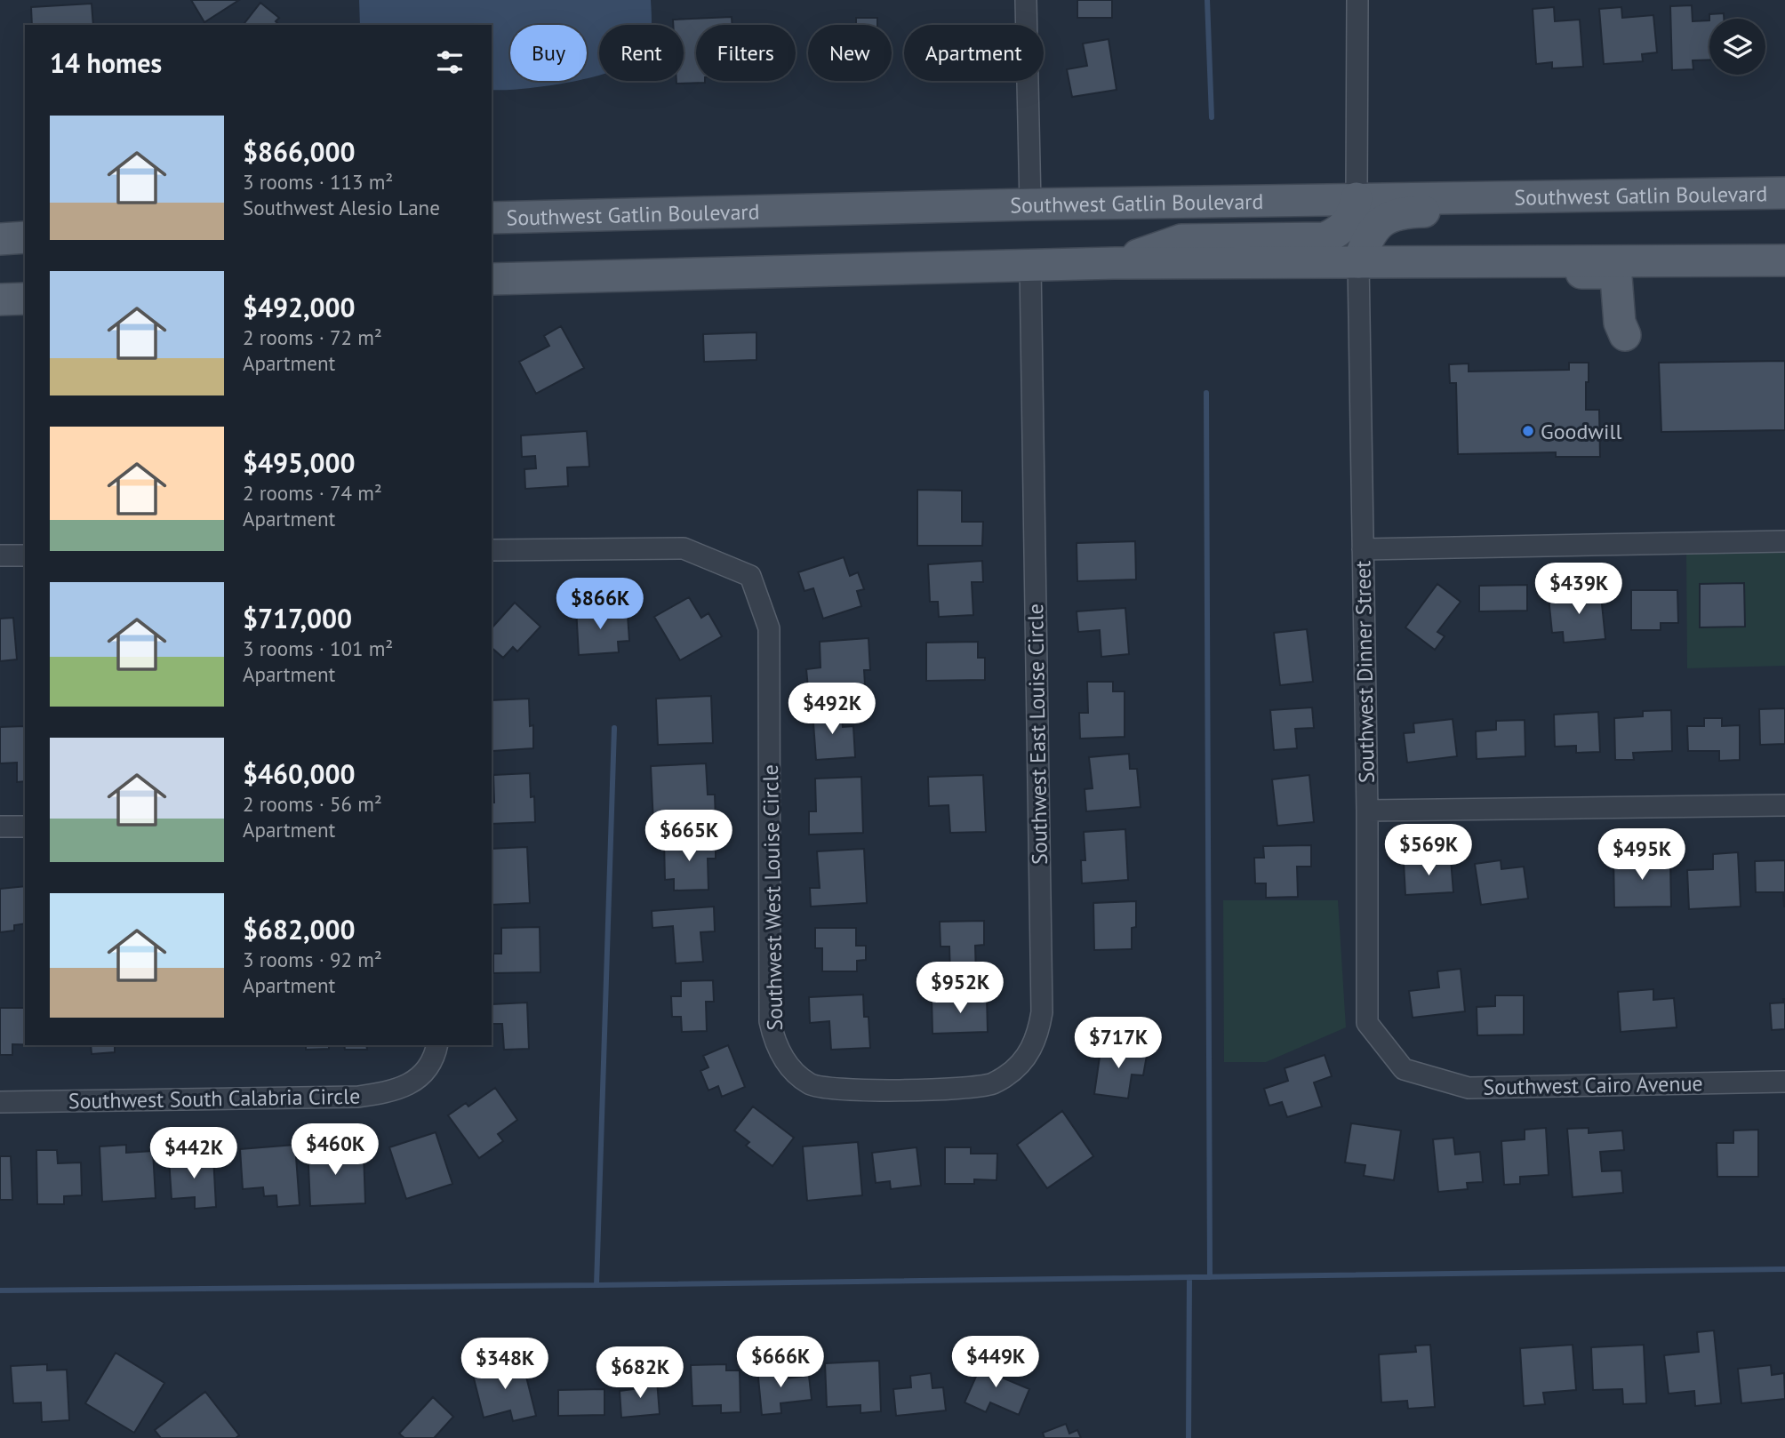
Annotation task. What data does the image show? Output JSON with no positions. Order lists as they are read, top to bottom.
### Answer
{
  "streets": {
    "main road": ["Southwest Gatlin Boulevard"],
    "street": [
      "Southwest Dinner Street",
      "Southwest East Louise Circle",
      "Southwest West Louise Circle",
      "Southwest Cairo Avenue",
      "Southwest South Calabria Circle"
    ]
  },
  "crossings": [
    ["Southwest Dinner Street", "Southwest Cairo Avenue"],
    ["Southwest East Louise Circle", "Southwest West Louise Circle"]
  ],
  "places": ["Goodwill"],
  "page": {
    "chip": [
      "Buy",
      "Rent",
      "Filters",
      "New",
      "Apartment"
    ],
    "heading": "14 homes",
    "list": [
      {
        "name": "$866,000",
        "note": "3 rooms · 113 m² · Southwest Alesio Lane"
      },
      {
        "name": "$492,000",
        "note": "2 rooms · 72 m² · Apartment"
      },
      {
        "name": "$495,000",
        "note": "2 rooms · 74 m² · Apartment"
      },
      {
        "name": "$717,000",
        "note": "3 rooms · 101 m² · Apartment"
      },
      {
        "name": "$460,000",
        "note": "2 rooms · 56 m² · Apartment"
      },
      {
        "name": "$682,000",
        "note": "3 rooms · 92 m² · Apartment"
      }
    ],
    "price": [
      "$439K",
      "$866K",
      "$492K",
      "$665K",
      "$569K",
      "$495K",
      "$952K",
      "$717K",
      "$460K",
      "$442K",
      "$666K",
      "$449K",
      "$348K",
      "$682K"
    ]
  }
}
